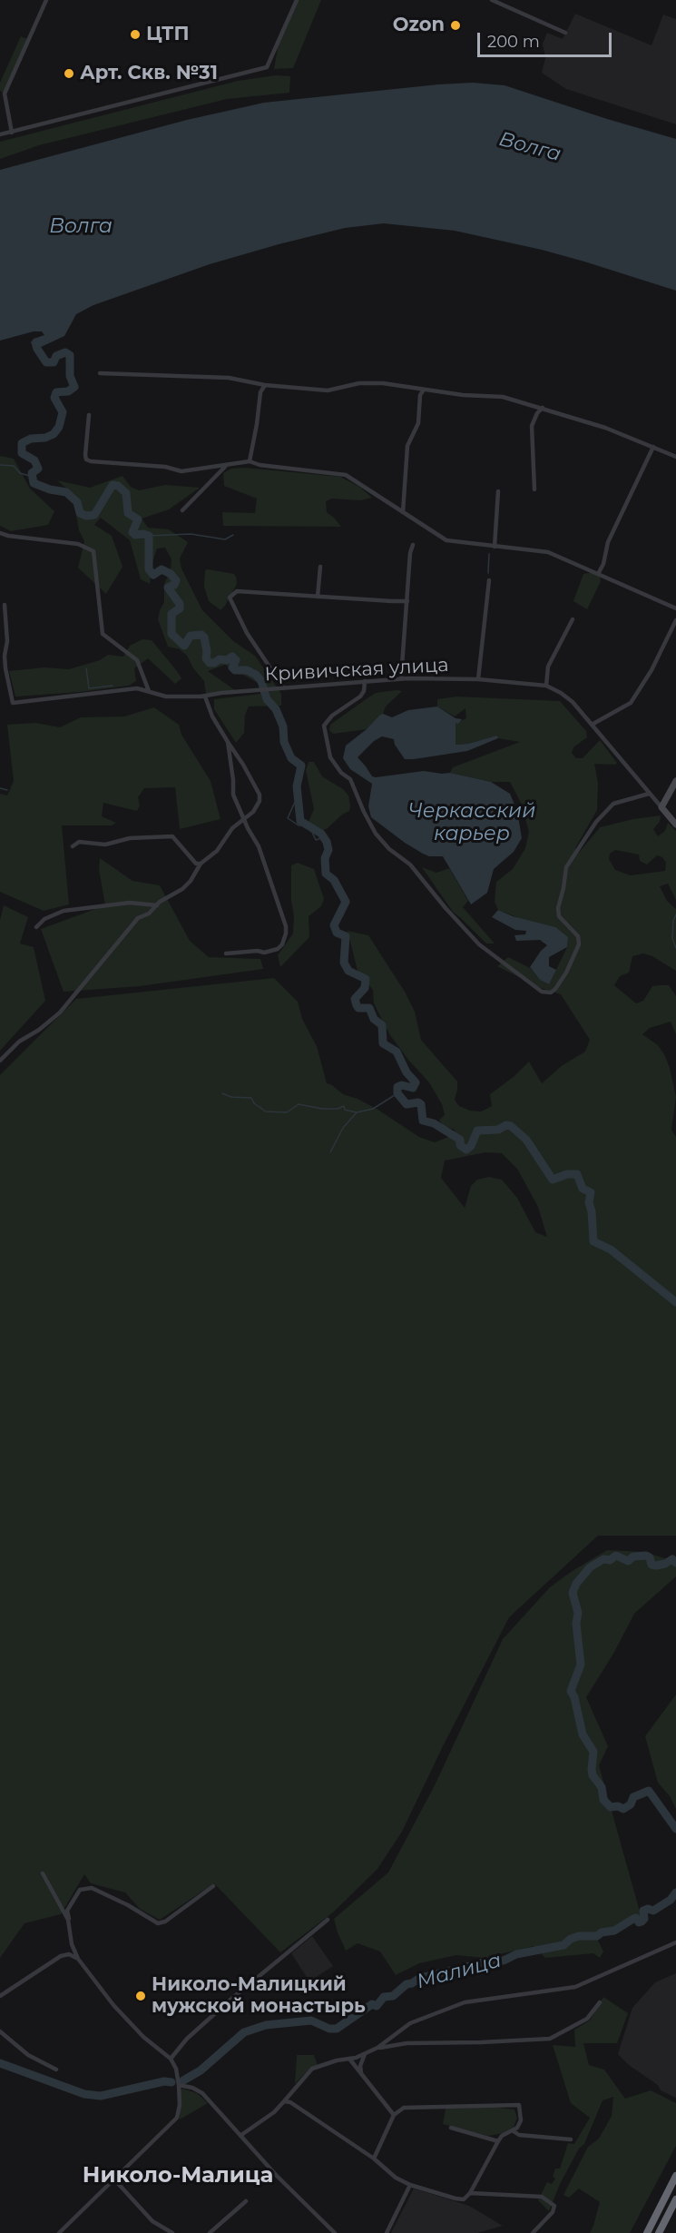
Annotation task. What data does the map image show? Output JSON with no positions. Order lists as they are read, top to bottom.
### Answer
{
  "streets": {
    "street": ["Кривичская улица"]
  },
  "districts": ["Николо-Малица"],
  "water": ["Волга", "Черкасский карьер", "Малица"],
  "places": [
    "Ozon",
    "ЦТП",
    "Арт. Скв. №31",
    "Николо-Малицкий мужской монастырь"
  ],
  "scale_bar": "200 m"
}
